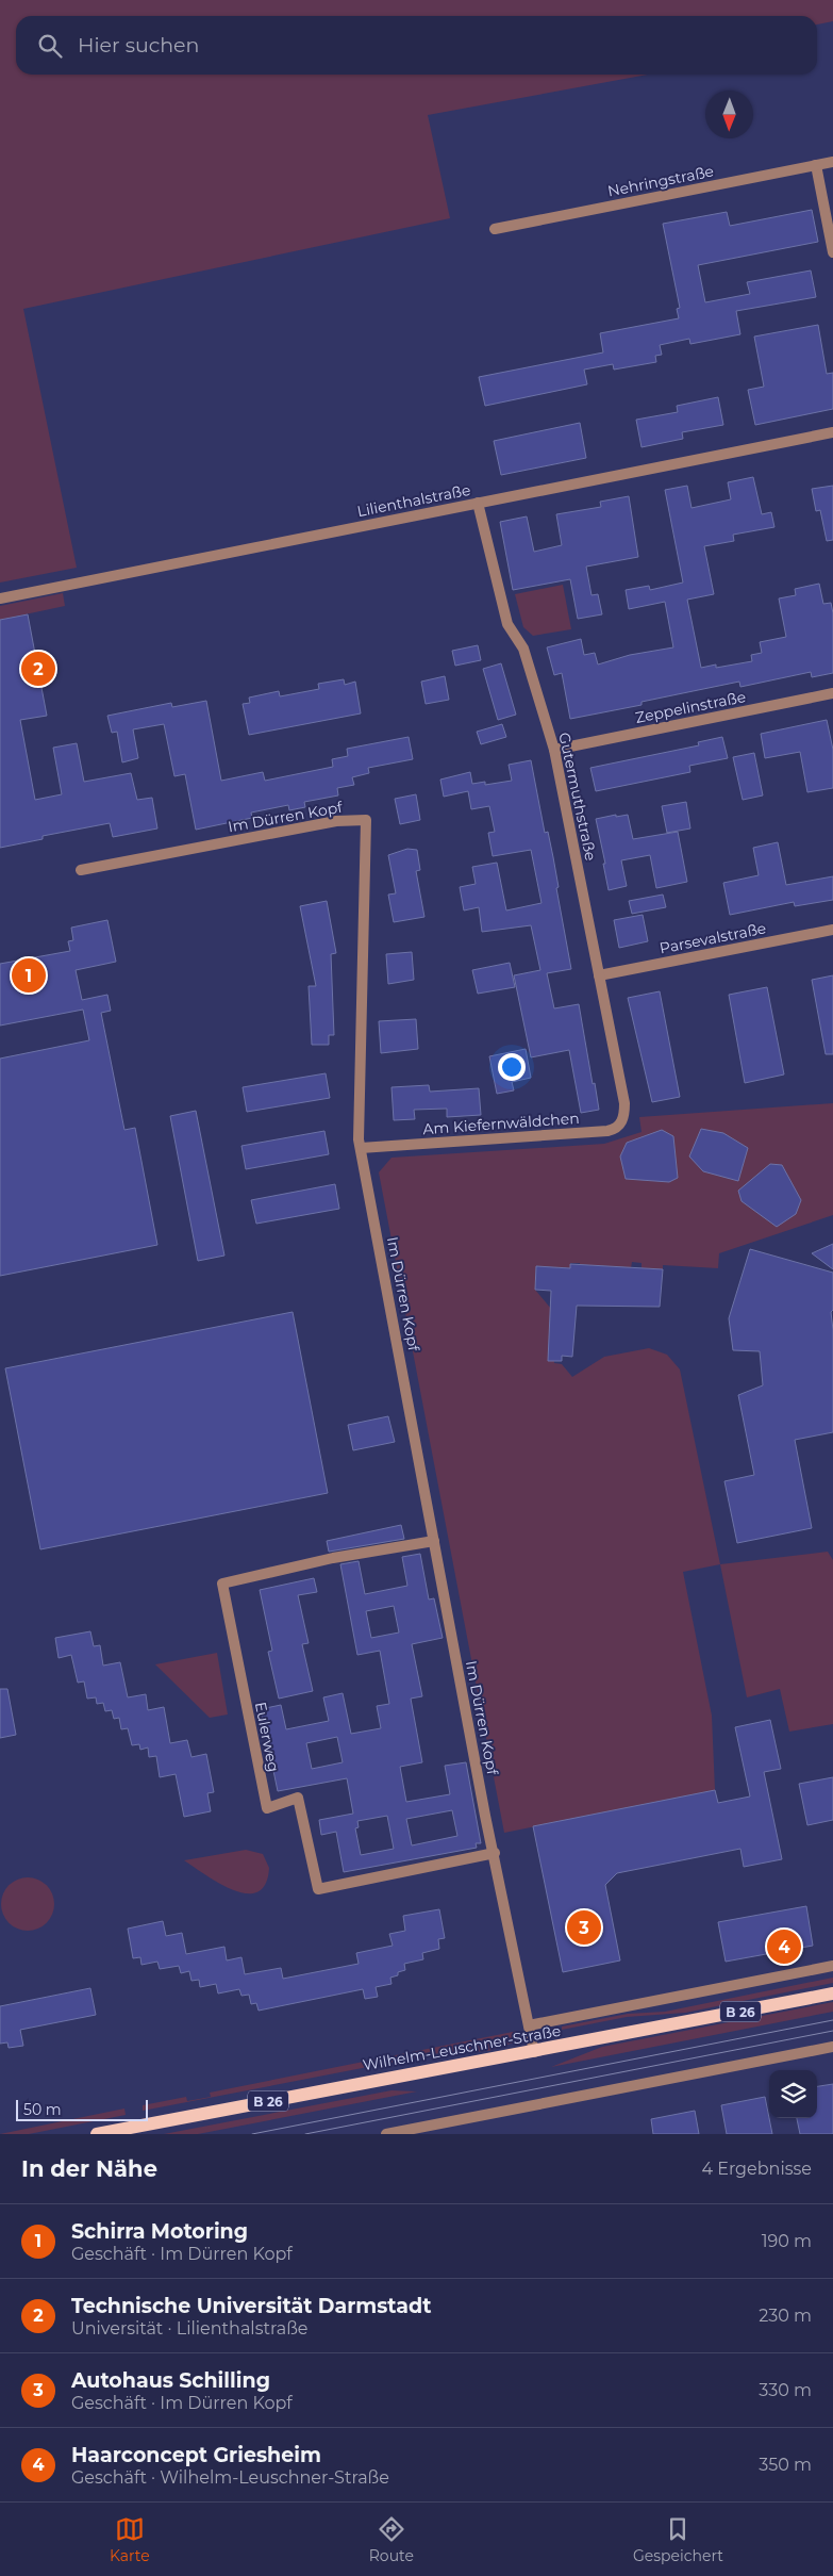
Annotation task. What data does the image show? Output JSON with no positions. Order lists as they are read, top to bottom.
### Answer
{
  "streets": {
    "main road": ["B 26", "Wilhelm-Leuschner-Straße"],
    "street": [
      "Nehringstraße",
      "Lilienthalstraße",
      "Zeppelinstraße",
      "Gutermuthstraße",
      "Im Dürren Kopf",
      "Parsevalstraße",
      "Am Kiefernwäldchen",
      "Eulerweg"
    ]
  },
  "crossings": [
    ["Lilienthalstraße", "Gutermuthstraße"],
    ["Zeppelinstraße", "Gutermuthstraße"],
    ["Gutermuthstraße", "Parsevalstraße"],
    ["Gutermuthstraße", "Am Kiefernwäldchen"],
    ["Im Dürren Kopf", "Am Kiefernwäldchen"],
    ["Im Dürren Kopf", "Eulerweg"],
    ["Im Dürren Kopf", "Wilhelm-Leuschner-Straße"]
  ],
  "scale_bar": "50 m",
  "north": "bottom",
  "page": {
    "search": "Hier suchen",
    "pins": [
      "2",
      "1",
      "3",
      "4"
    ],
    "scale": "50 m",
    "heading": ["In der Nähe", "4 Ergebnisse"],
    "list": [
      {
        "mark": "1",
        "name": "Schirra Motoring",
        "note": "Geschäft · Im Dürren Kopf",
        "value": "190 m"
      },
      {
        "mark": "2",
        "name": "Technische Universität Darmstadt",
        "note": "Universität · Lilienthalstraße",
        "value": "230 m"
      },
      {
        "mark": "3",
        "name": "Autohaus Schilling",
        "note": "Geschäft · Im Dürren Kopf",
        "value": "330 m"
      },
      {
        "mark": "4",
        "name": "Haarconcept Griesheim",
        "note": "Geschäft · Wilhelm-Leuschner-Straße",
        "value": "350 m"
      }
    ],
    "nav": ["Karte", "Route", "Gespeichert"]
  }
}
